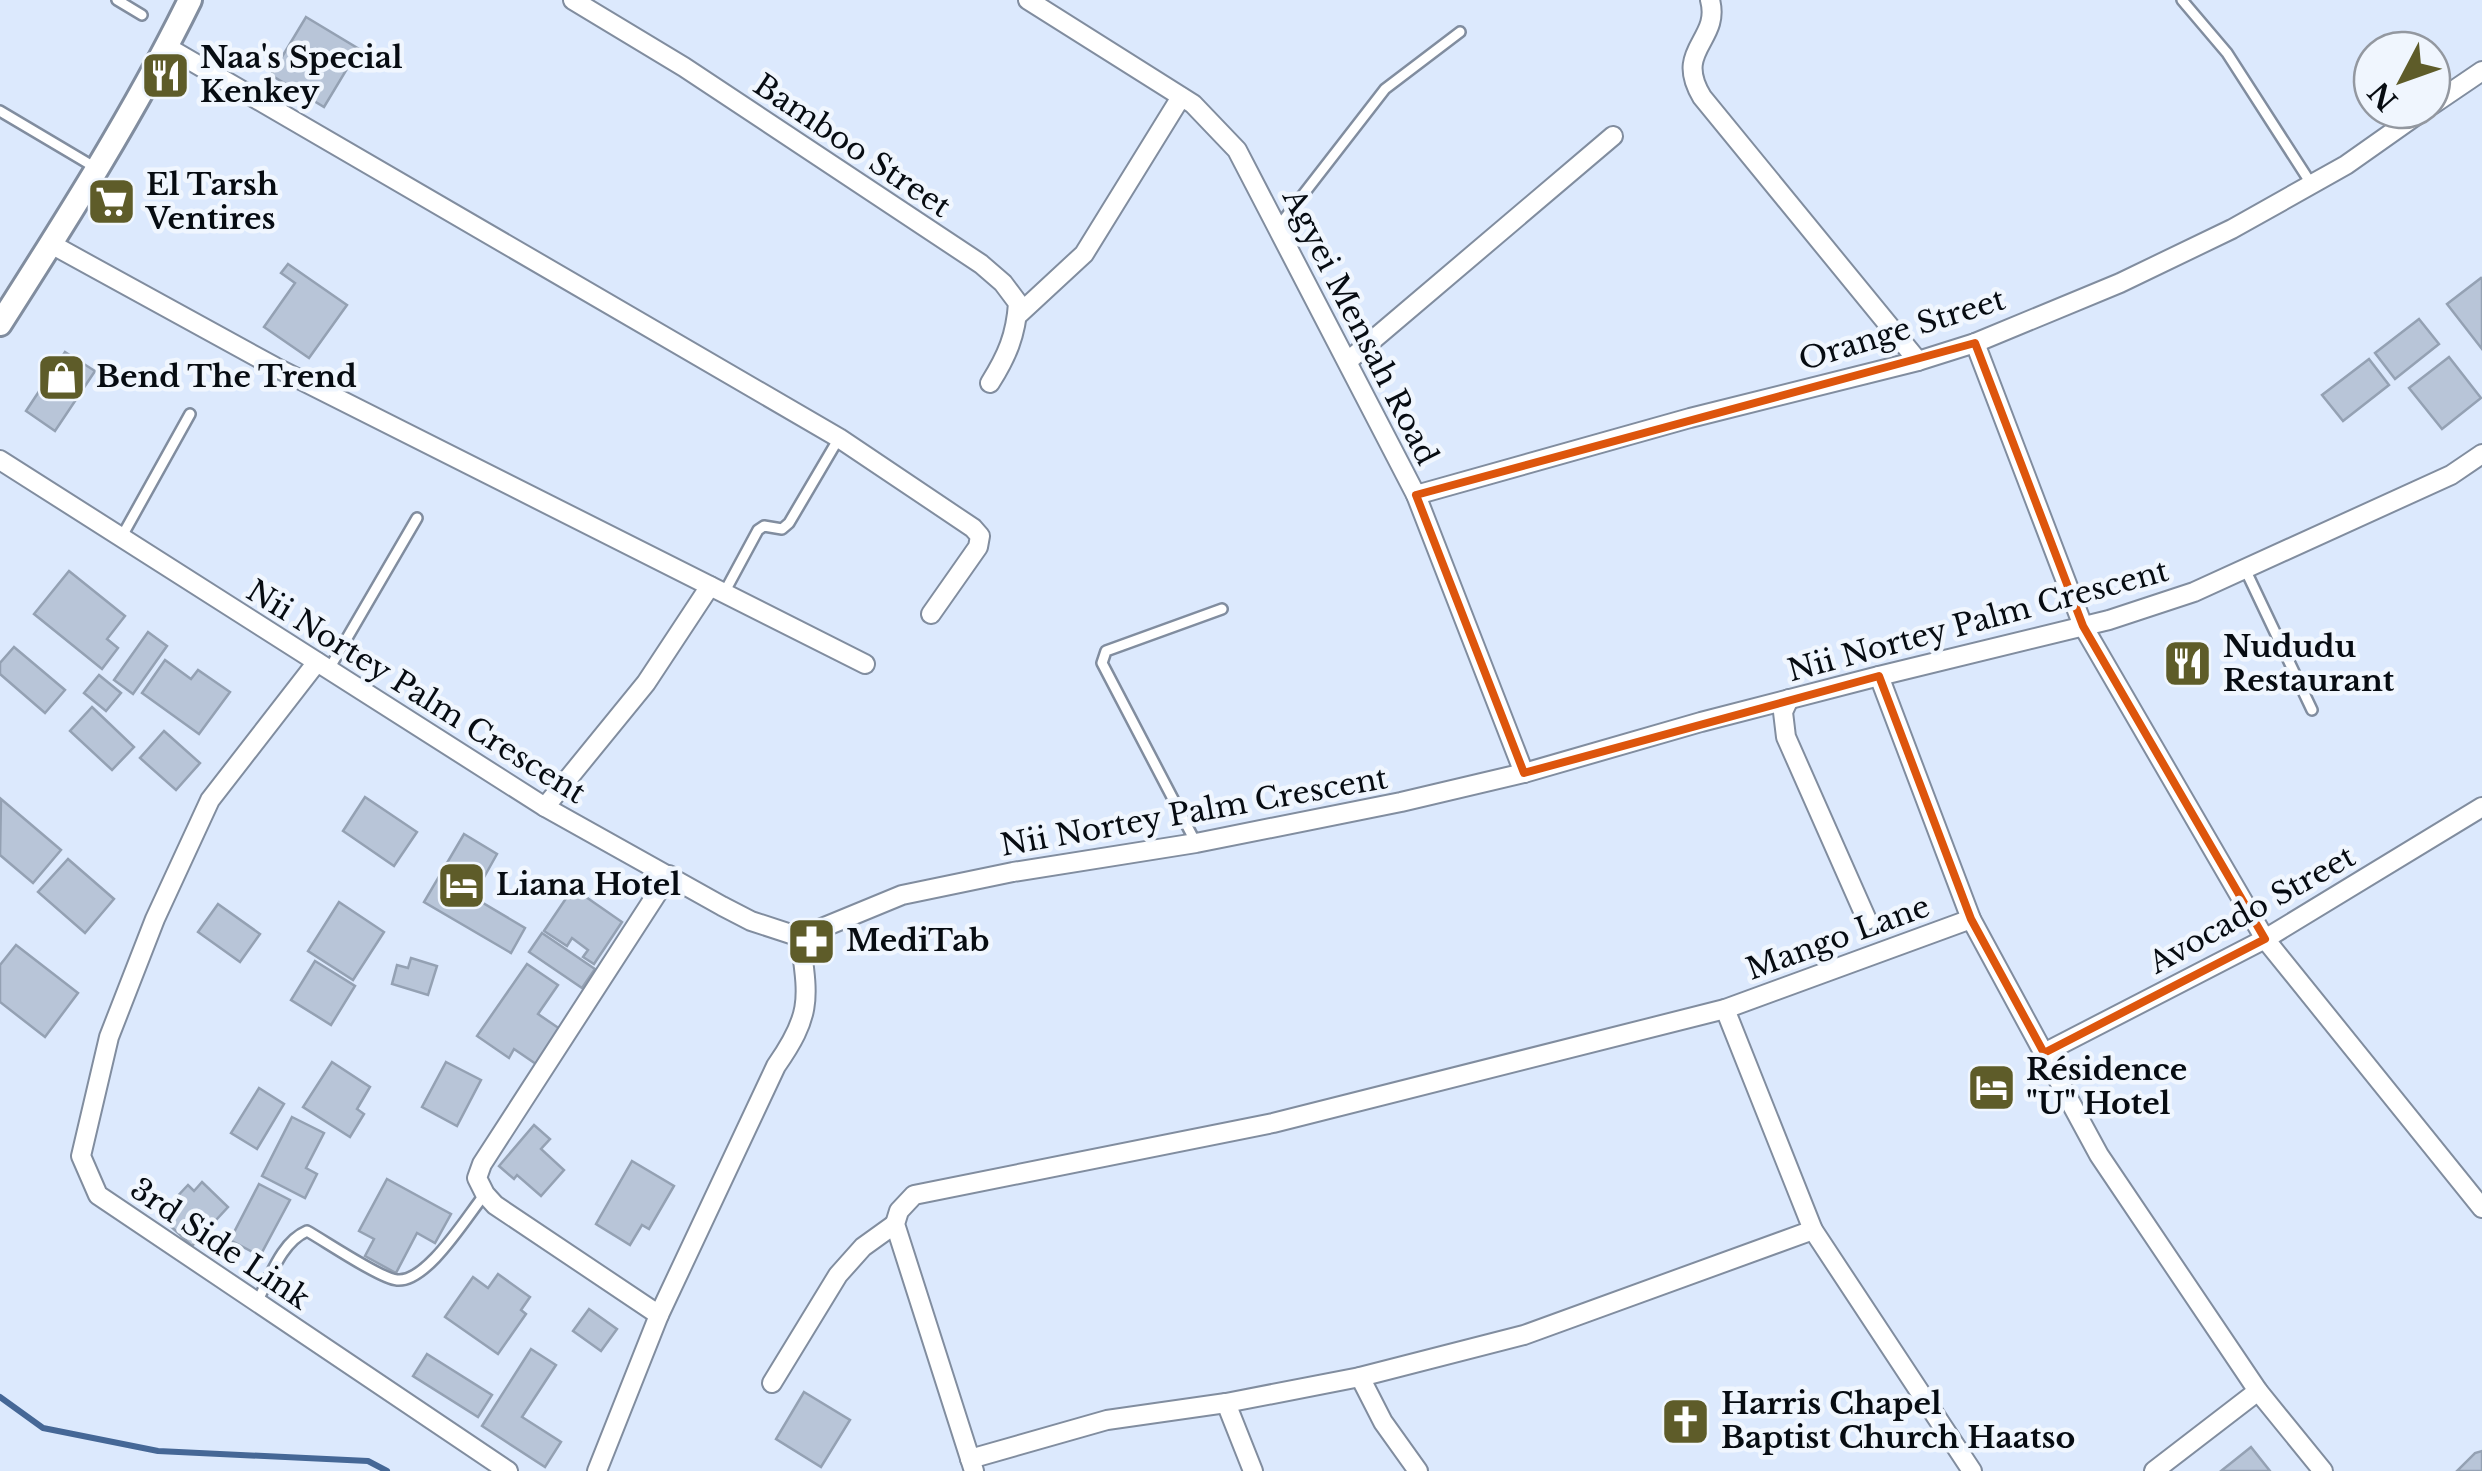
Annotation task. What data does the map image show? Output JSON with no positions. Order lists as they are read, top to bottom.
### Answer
{
  "streets": {
    "street": [
      "Bamboo Street",
      "Agyei Mensah Road",
      "Orange Street",
      "Nii Nortey Palm Crescent",
      "Avocado Street",
      "Mango Lane",
      "3rd Side Link"
    ]
  },
  "crossings": [
    ["Agyei Mensah Road", "Orange Street"],
    ["Agyei Mensah Road", "Nii Nortey Palm Crescent"],
    ["Nii Nortey Palm Crescent", "3rd Side Link"]
  ],
  "places": {
    "restaurant": ["Naa's Special Kenkey", "Nududu Restaurant"],
    "supermarket": ["El Tarsh Ventires"],
    "shop": ["Bend The Trend"],
    "hotel": ["Liana Hotel", "Résidence \"U\" Hotel"],
    "pharmacy": ["MediTab"],
    "church": ["Harris Chapel Baptist Church Haatso"]
  },
  "north": "bottom left"
}
